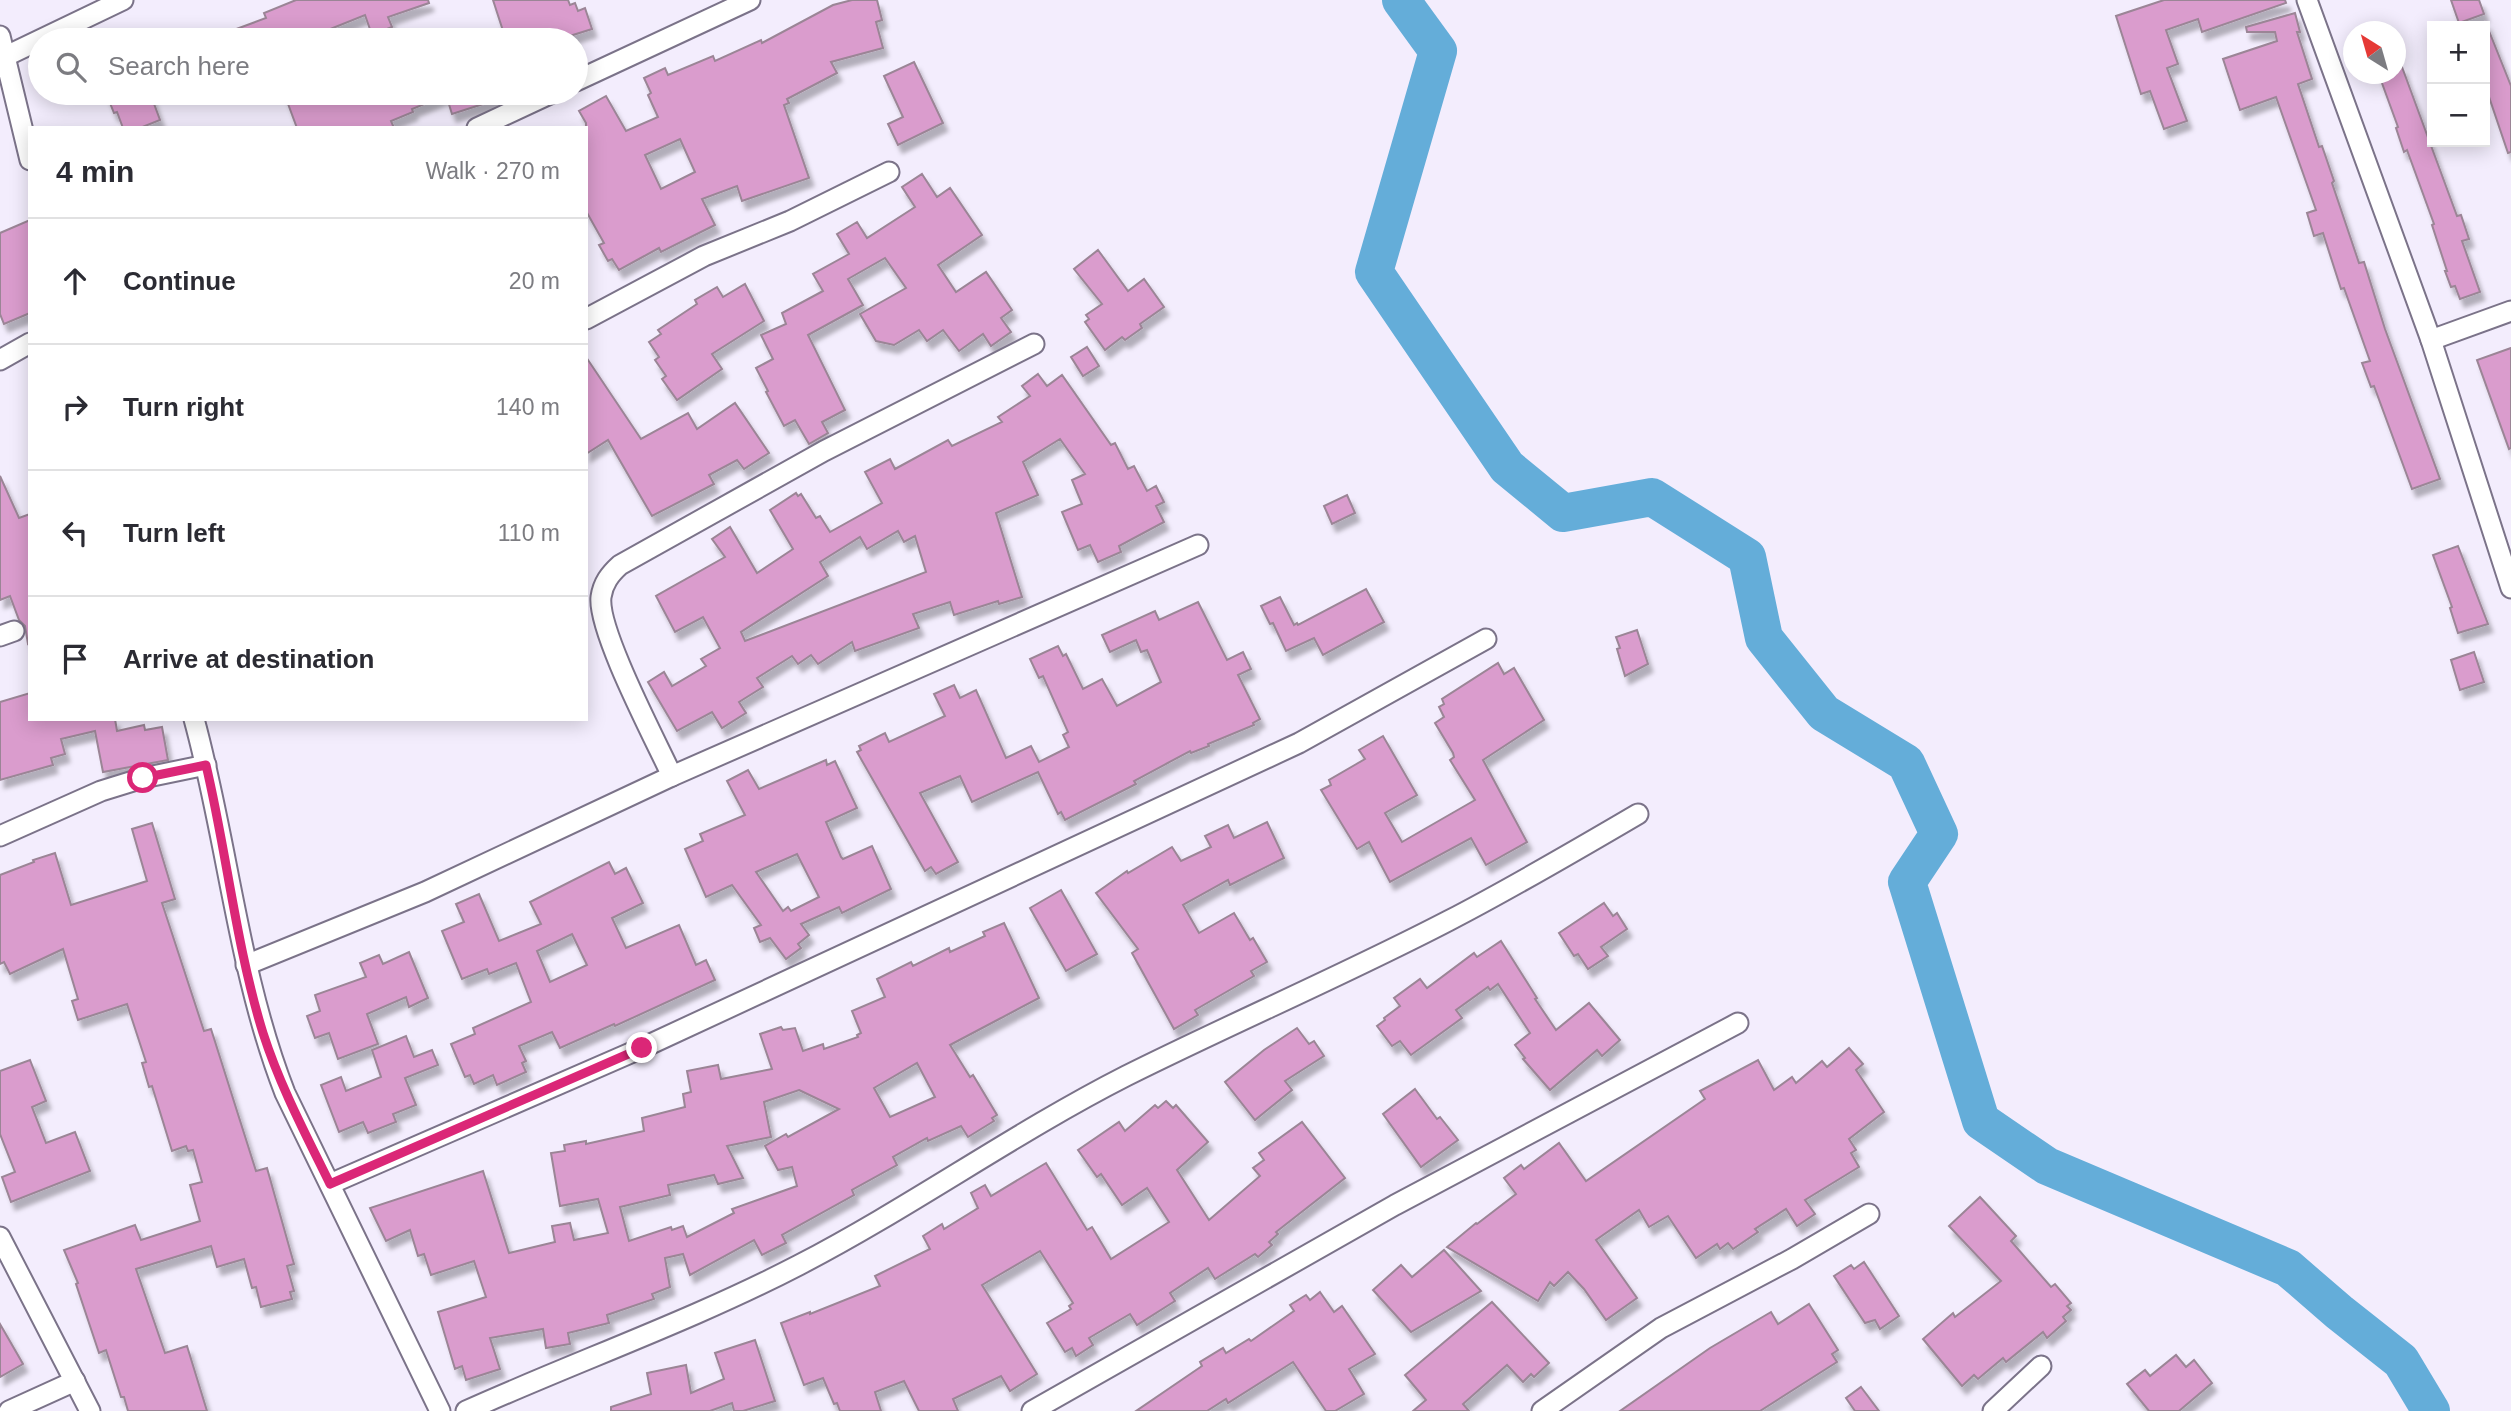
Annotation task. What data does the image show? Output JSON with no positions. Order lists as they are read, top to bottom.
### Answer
{
  "north": "top left",
  "page": {
    "map_buttons": ["+", "−"],
    "search": "Search here",
    "heading": ["4 min", "Walk · 270 m"],
    "list": [
      ["Continue", "20 m"],
      ["Turn right", "140 m"],
      ["Turn left", "110 m"],
      "Arrive at destination"
    ]
  }
}
